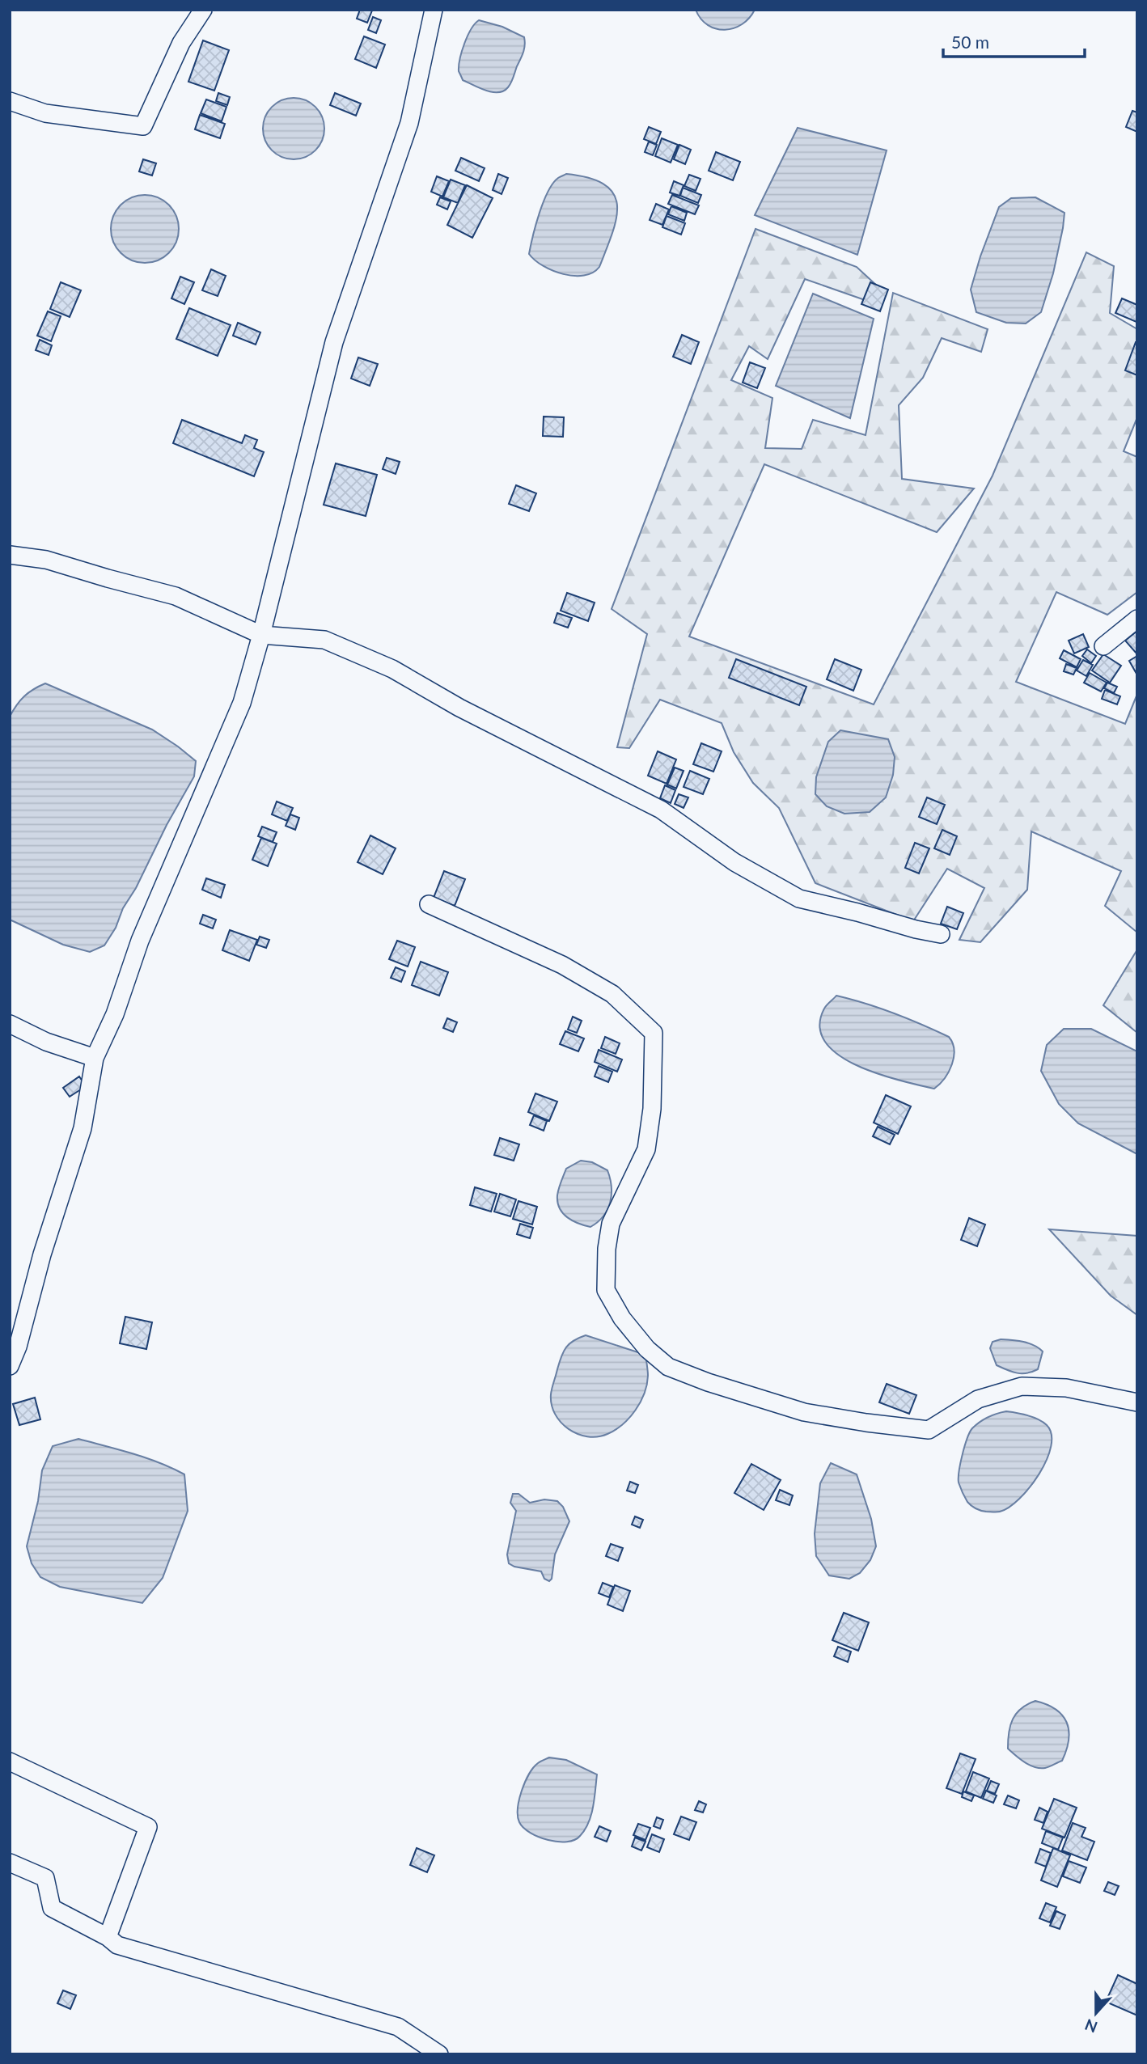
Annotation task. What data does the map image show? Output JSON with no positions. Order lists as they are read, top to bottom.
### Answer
{
  "scale_bar": "50 m",
  "north": "bottom"
}
